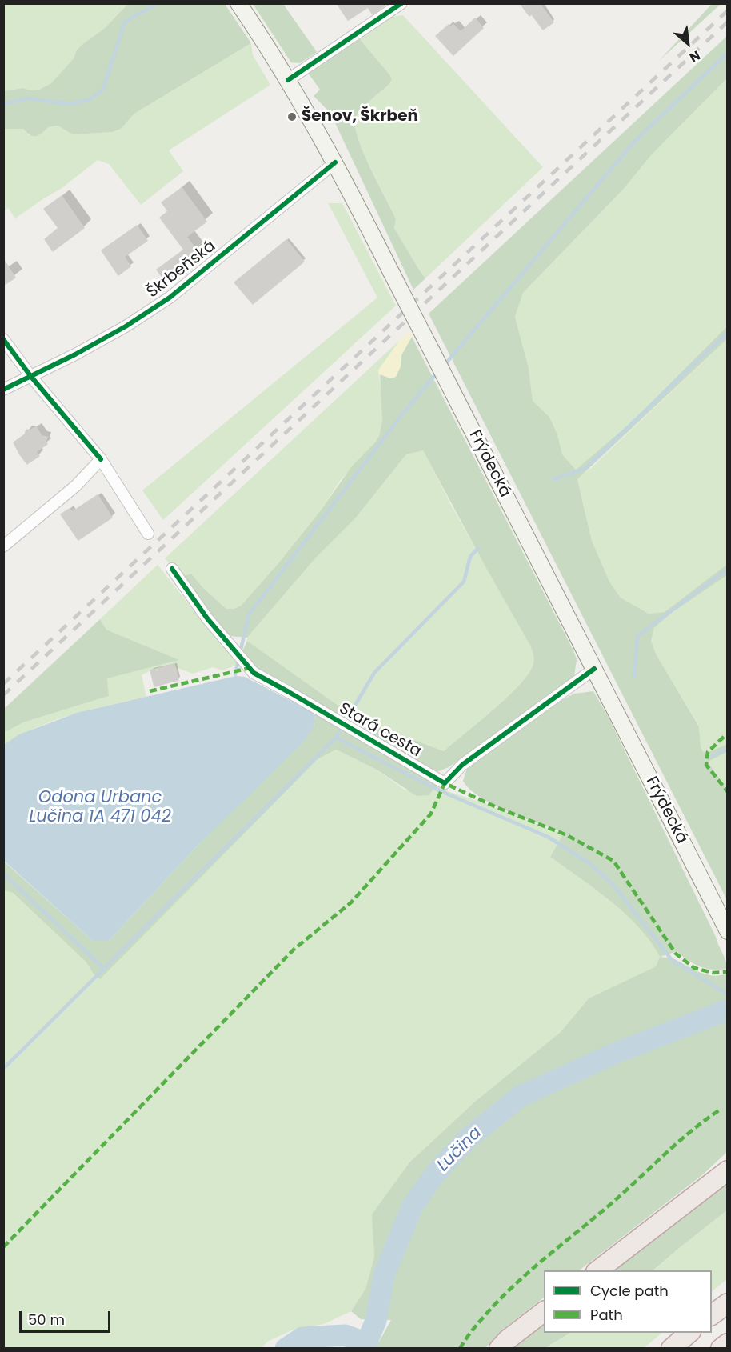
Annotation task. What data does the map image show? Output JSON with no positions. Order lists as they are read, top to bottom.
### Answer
{
  "streets": {
    "main road": ["Frýdecká"],
    "street": ["Škrbeňská", "Stará cesta"]
  },
  "crossings": [
    ["Škrbeňská", "Frýdecká"],
    ["Frýdecká", "Stará cesta"]
  ],
  "water": ["Odona Urbanc Lučina 1A 471 042", "Lučina"],
  "places": ["Šenov, Škrbeň"],
  "legend": ["Cycle path", "Path"],
  "scale_bar": "50 m",
  "north": "bottom right"
}
